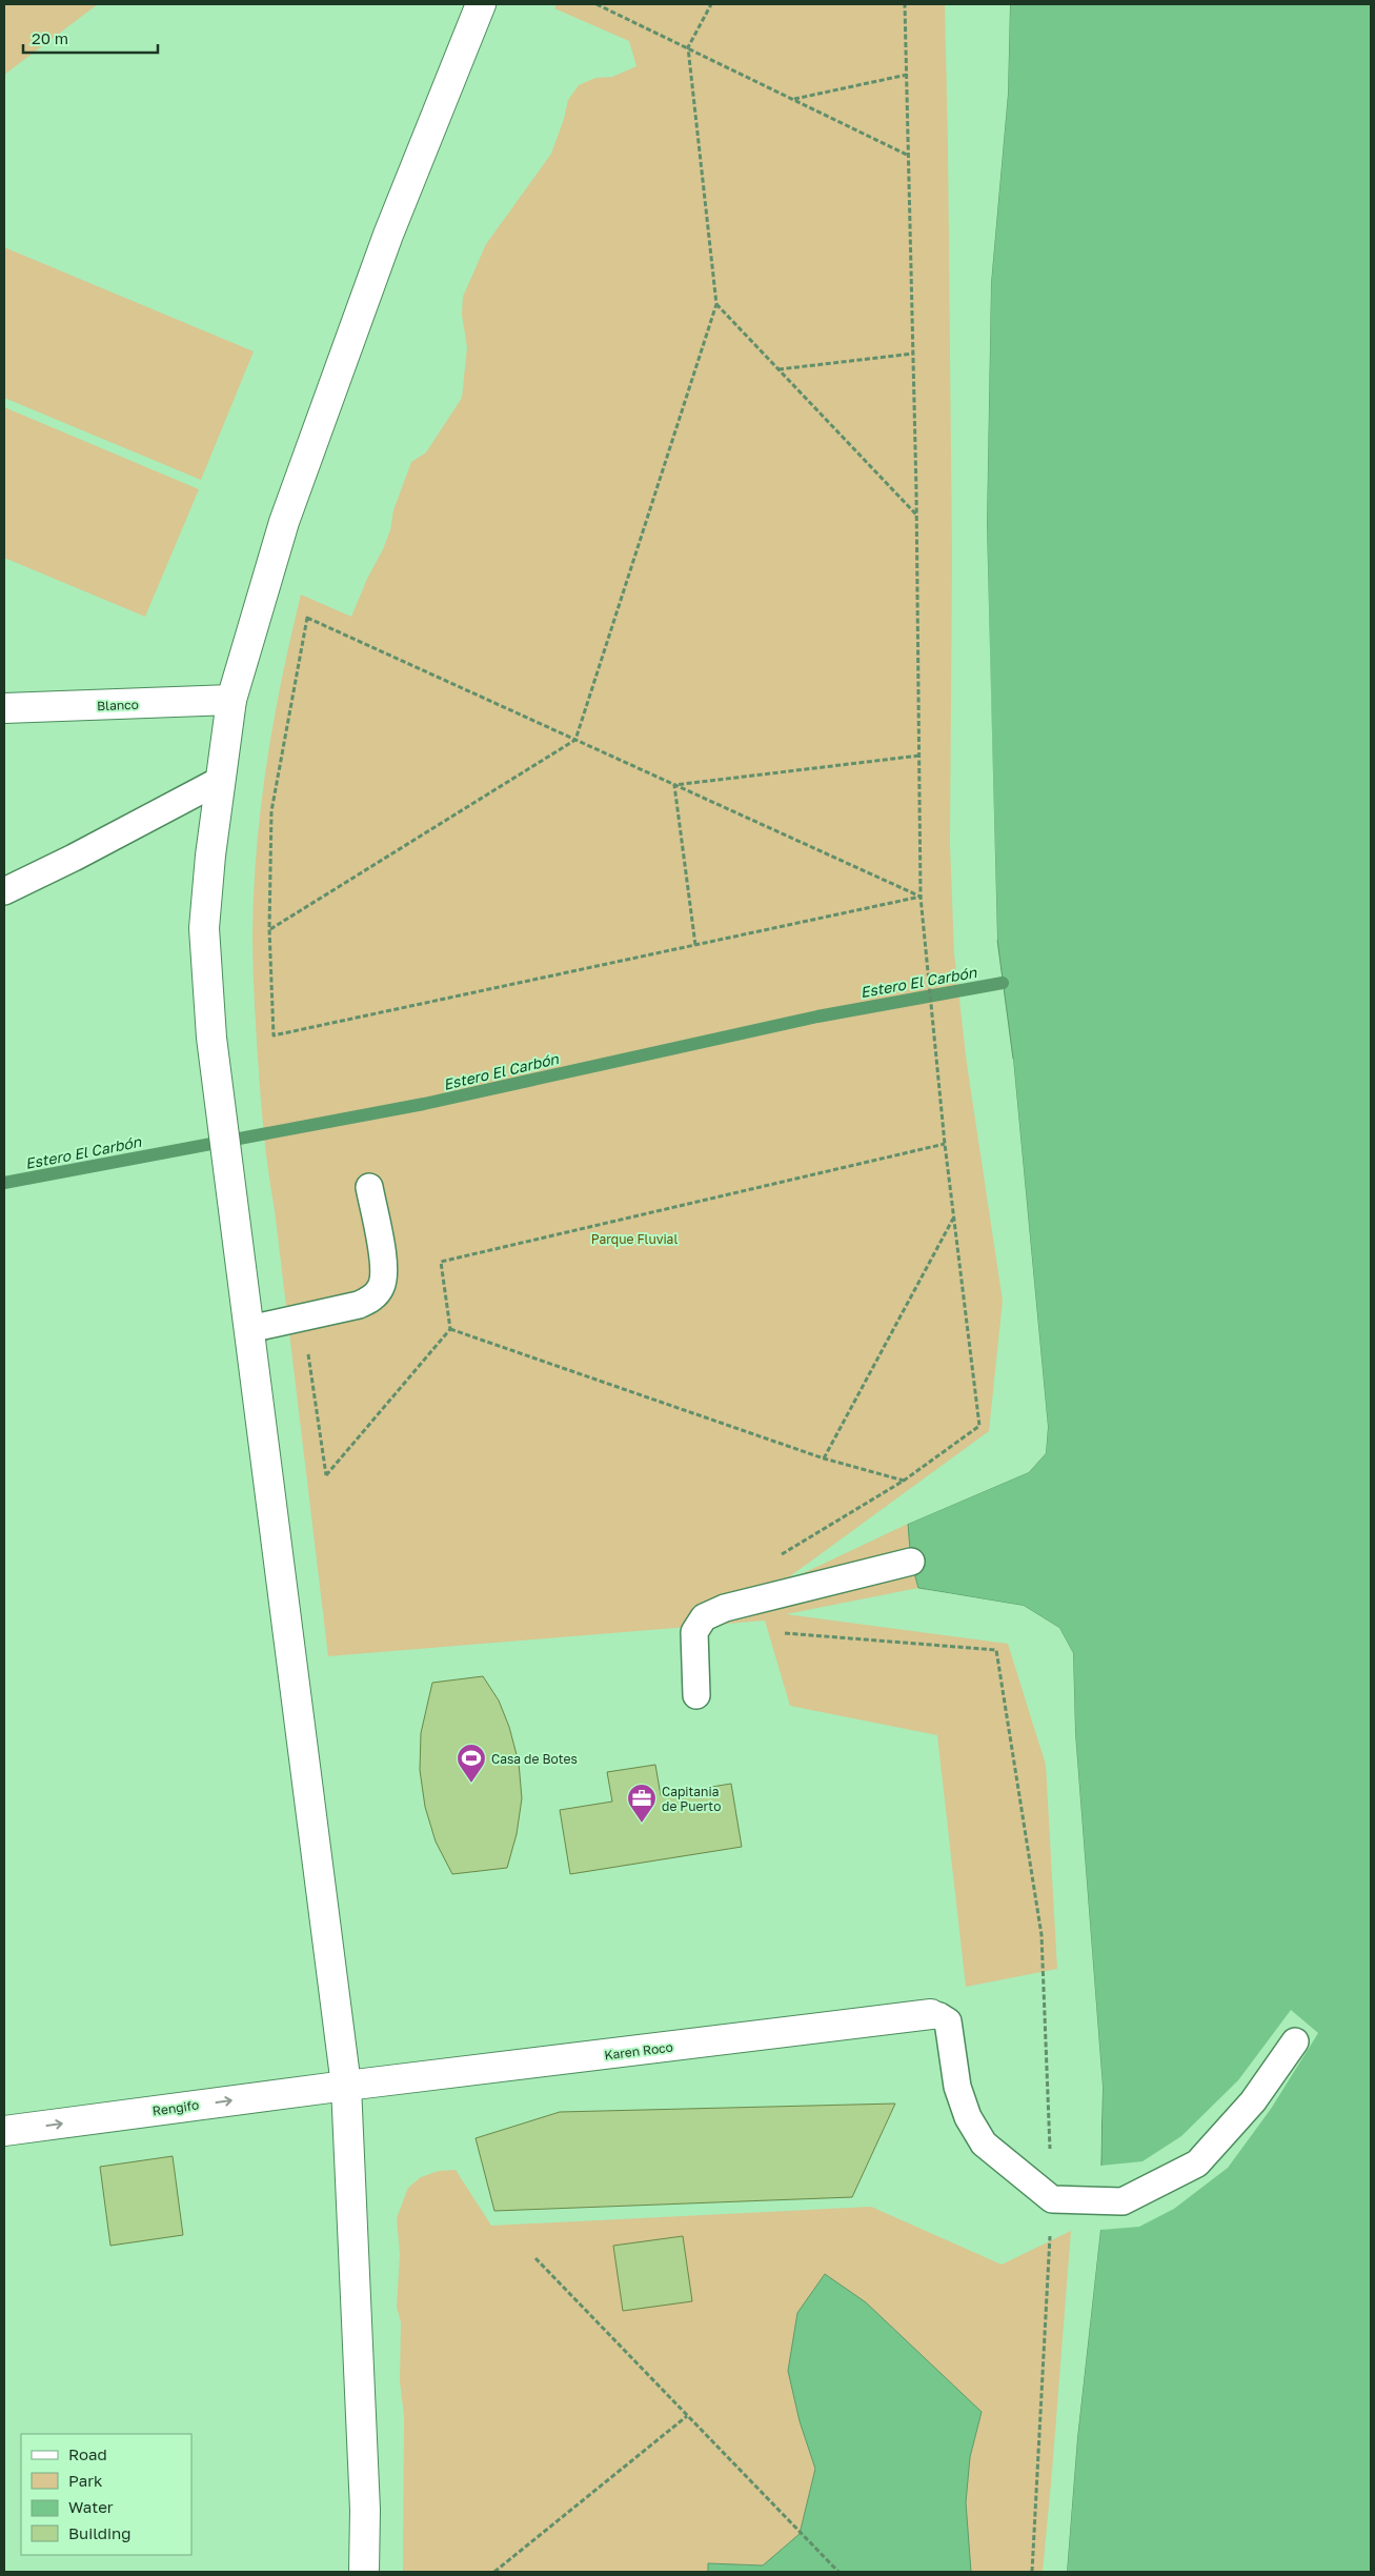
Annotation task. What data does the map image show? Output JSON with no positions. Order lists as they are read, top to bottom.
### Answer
{
  "streets": {
    "street": ["Blanco", "Karen Roco", "Rengifo"]
  },
  "crossings": [
    ["Karen Roco", "Rengifo"]
  ],
  "one_way": ["Rengifo"],
  "water": ["Estero El Carbón"],
  "parks": ["Parque Fluvial"],
  "places": {
    "sports": ["Casa de Botes"],
    "office": ["Capitania de Puerto"]
  },
  "legend": [
    "Road",
    "Park",
    "Water",
    "Building"
  ],
  "scale_bar": "20 m"
}
